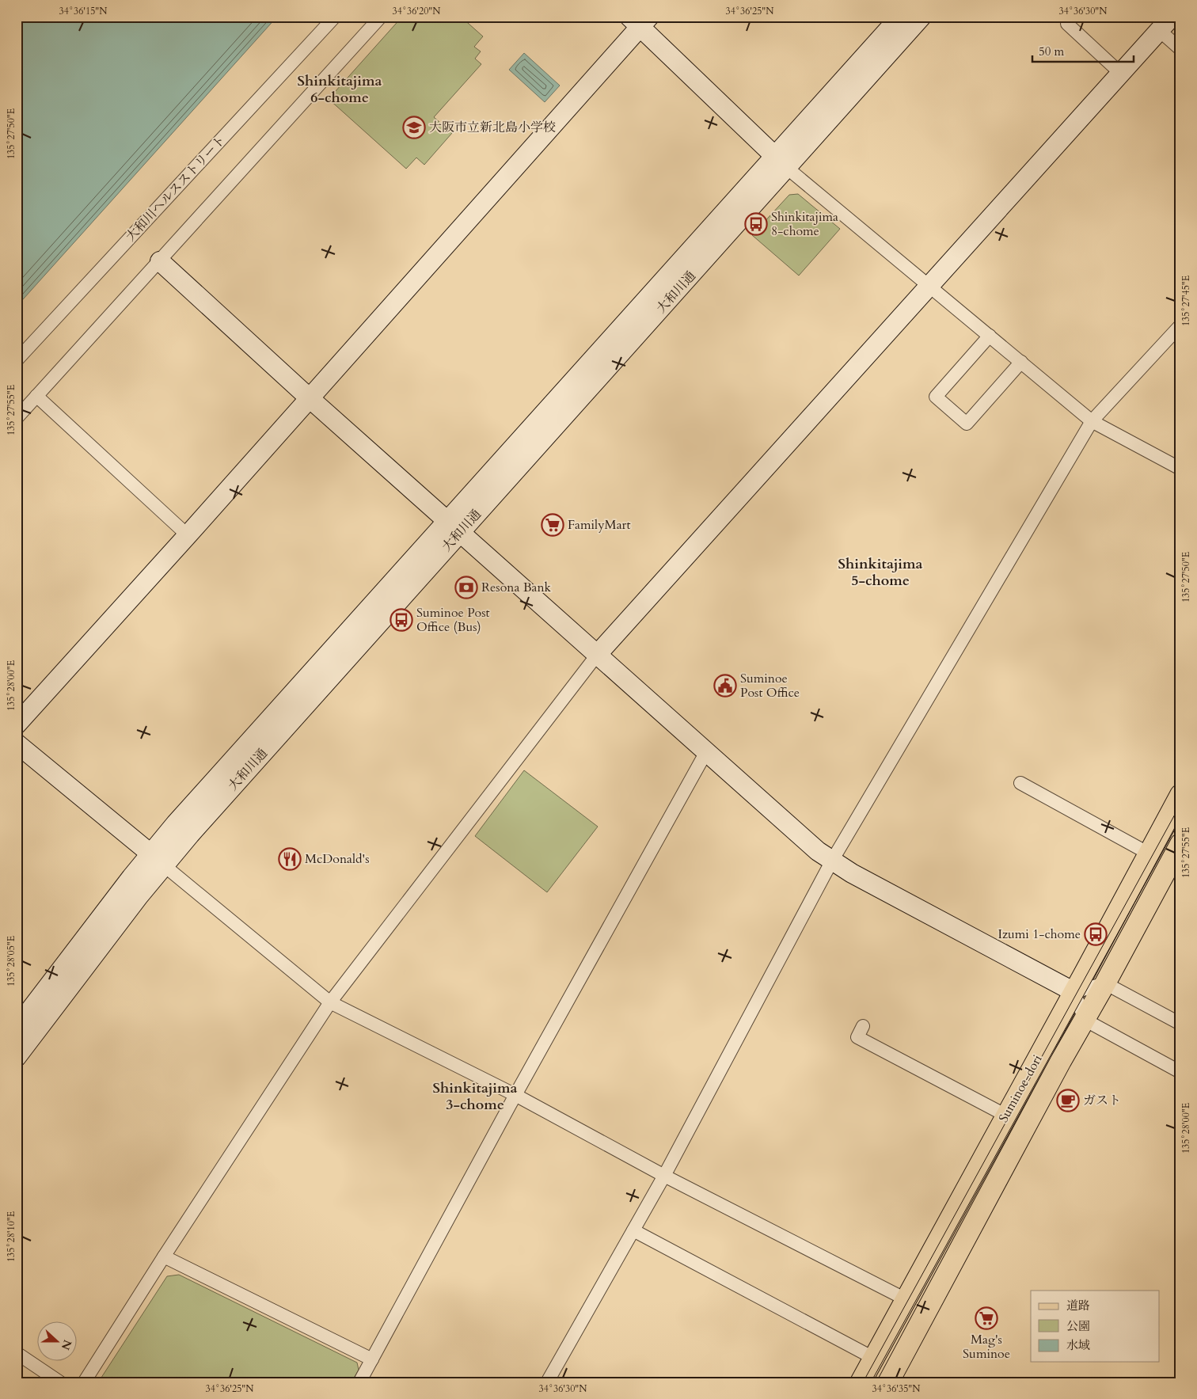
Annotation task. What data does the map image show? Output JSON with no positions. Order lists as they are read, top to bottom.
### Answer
{
  "streets": {
    "main road": ["Suminoe-dori"],
    "street": ["大和川ヘルスストリート", "大和川通"]
  },
  "districts": ["Shinkitajima 6-chome", "Shinkitajima 5-chome", "Shinkitajima 3-chome"],
  "places": {
    "school or university": ["大阪市立新北島小学校"],
    "bus stop": ["Shinkitajima 8-chome", "Suminoe Post Office (Bus)", "Izumi 1-chome"],
    "supermarket": ["FamilyMart", "Mag's Suminoe"],
    "bank": ["Resona Bank"],
    "public building": ["Suminoe Post Office"],
    "restaurant": ["McDonald's"],
    "cafe": ["ガスト"]
  },
  "legend": ["道路", "公園", "水域"],
  "scale_bar": "50 m",
  "north": "right",
  "coordinates": [
    "34°36'15\"N",
    "34°36'20\"N",
    "34°36'25\"N",
    "34°36'30\"N",
    "135°27'50\"E",
    "135°27'45\"E",
    "135°27'55\"E",
    "135°28'00\"E",
    "135°28'05\"E",
    "135°28'10\"E",
    "34°36'35\"N"
  ]
}
